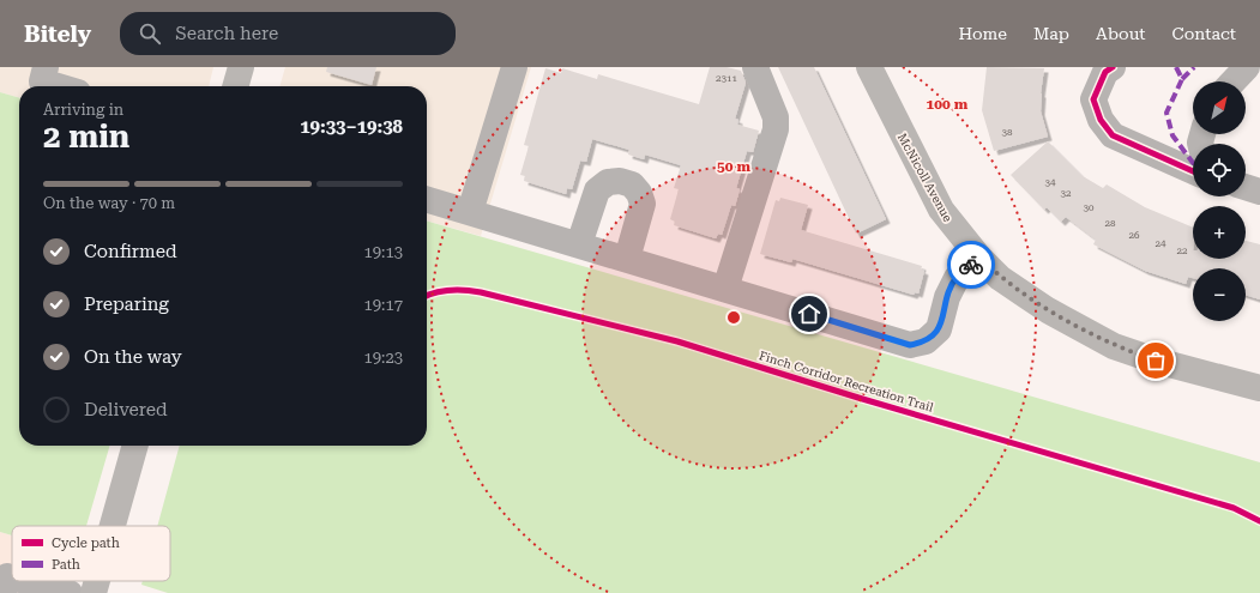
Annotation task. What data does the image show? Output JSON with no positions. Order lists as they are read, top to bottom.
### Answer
{
  "streets": {
    "main road": ["McNicoll Avenue"],
    "cycle path": ["Finch Corridor Recreation Trail"]
  },
  "house_numbers": [
    "2311",
    "38",
    "34",
    "32",
    "30",
    "28",
    "26",
    "24",
    "22"
  ],
  "legend": ["Cycle path", "Path"],
  "north": "top right",
  "page": {
    "header": "Bitely",
    "search": "Search here",
    "nav": [
      "Home",
      "Map",
      "About",
      "Contact"
    ],
    "map_buttons": ["+", "−"],
    "heading": ["2 min", "Arriving in", "19:33–19:38"],
    "bar": "On the way · 70 m",
    "list": [
      ["Confirmed", "19:13"],
      ["Preparing", "19:17"],
      ["On the way", "19:23"],
      "Delivered"
    ]
  },
  "rings": ["100 m", "50 m"]
}
